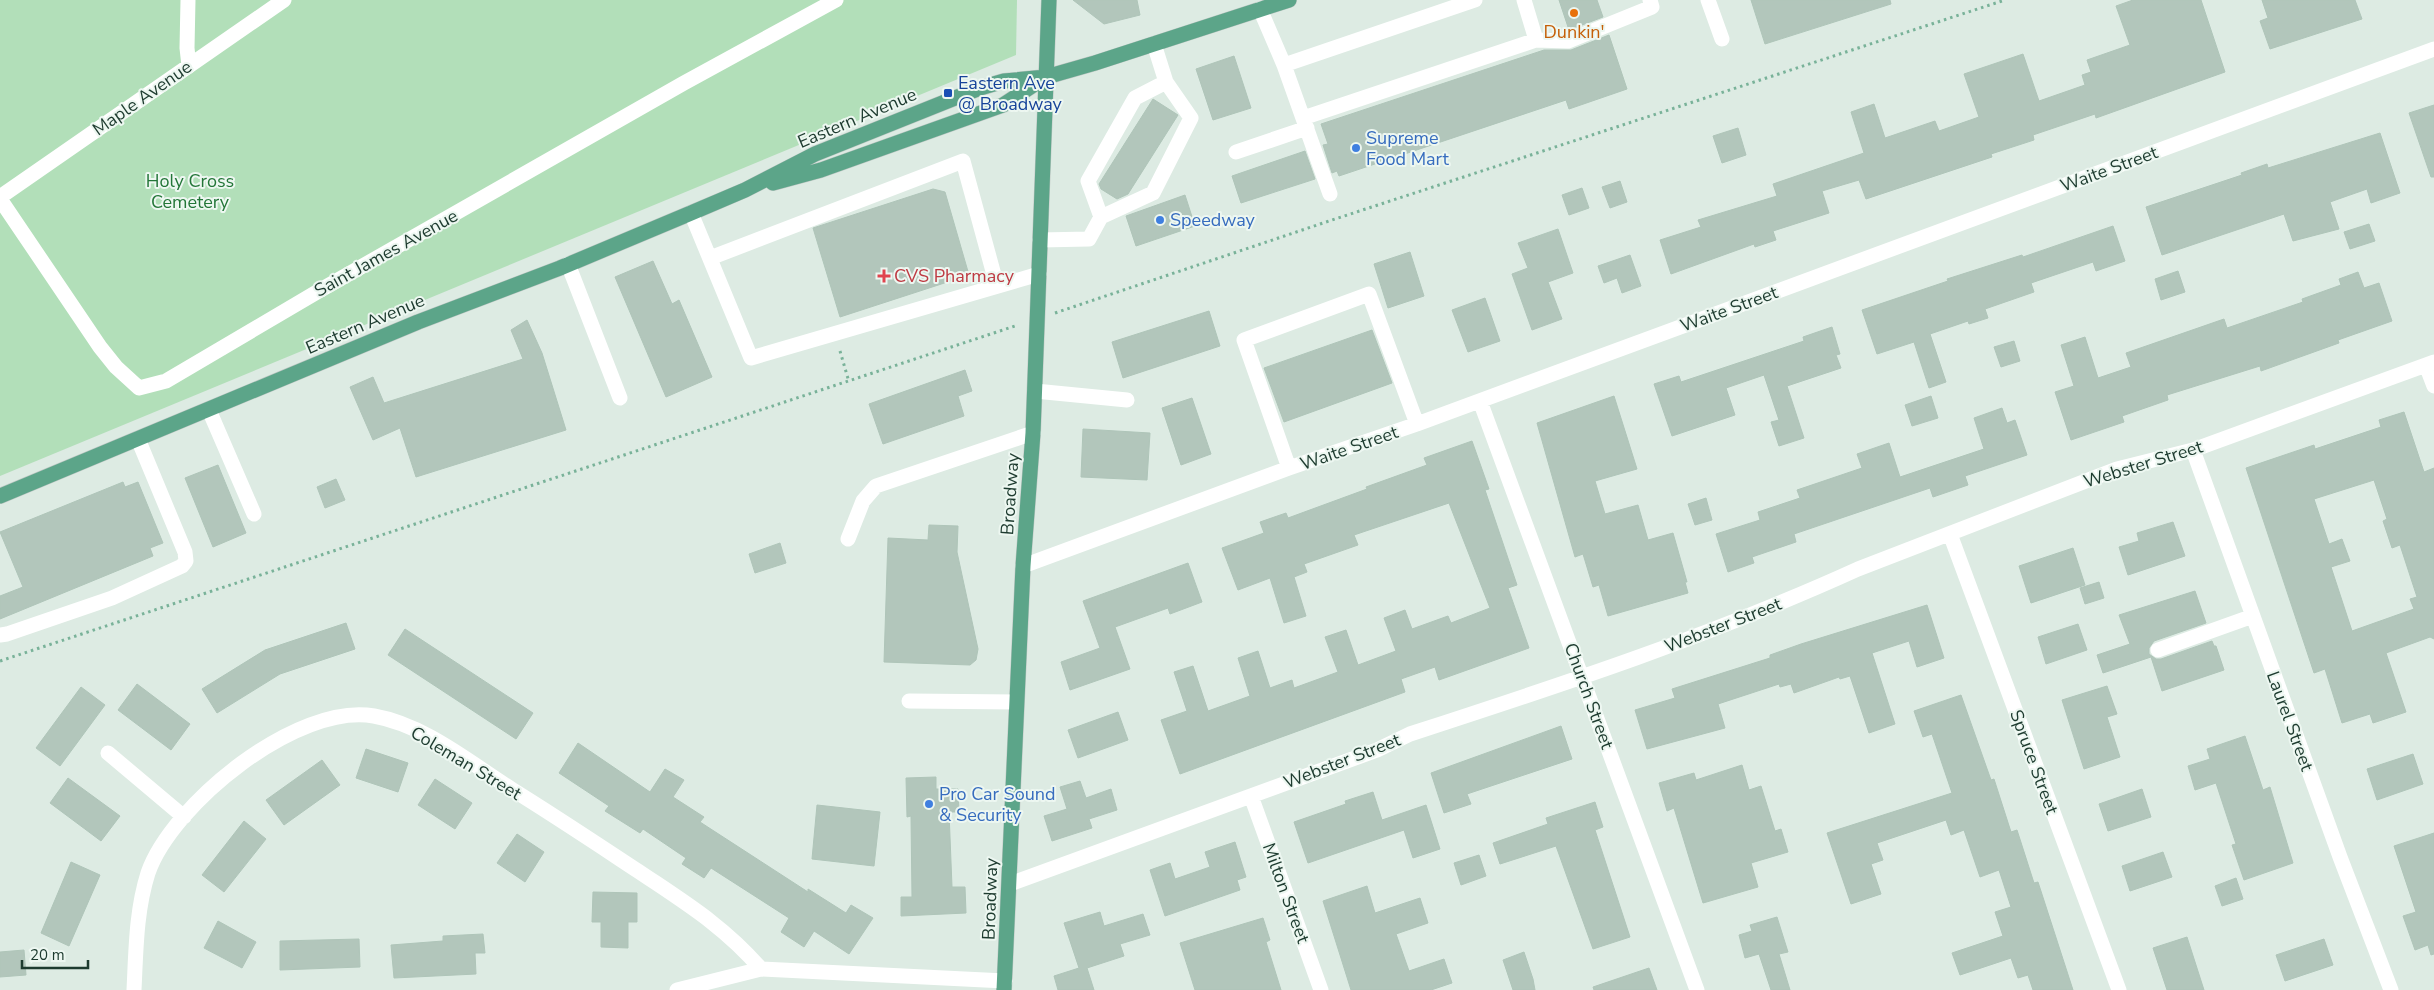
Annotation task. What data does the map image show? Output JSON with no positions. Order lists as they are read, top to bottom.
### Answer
{
  "streets": {
    "main road": ["Eastern Avenue", "Broadway"],
    "street": [
      "Maple Avenue",
      "Waite Street",
      "Saint James Avenue",
      "Webster Street",
      "Church Street",
      "Laurel Street",
      "Spruce Street",
      "Coleman Street",
      "Milton Street"
    ]
  },
  "crossings": [
    ["Maple Avenue", "Saint James Avenue"],
    ["Eastern Avenue", "Broadway"],
    ["Waite Street", "Broadway"],
    ["Waite Street", "Church Street"],
    ["Webster Street", "Broadway"],
    ["Webster Street", "Church Street"],
    ["Webster Street", "Laurel Street"],
    ["Webster Street", "Spruce Street"],
    ["Webster Street", "Milton Street"]
  ],
  "parks": ["Holy Cross Cemetery"],
  "places": {
    "other": [
      "Dunkin'",
      "Supreme Food Mart",
      "Speedway",
      "Pro Car Sound & Security"
    ],
    "transit": ["Eastern Ave @ Broadway"],
    "health": ["CVS Pharmacy"]
  },
  "scale_bar": "20 m"
}
